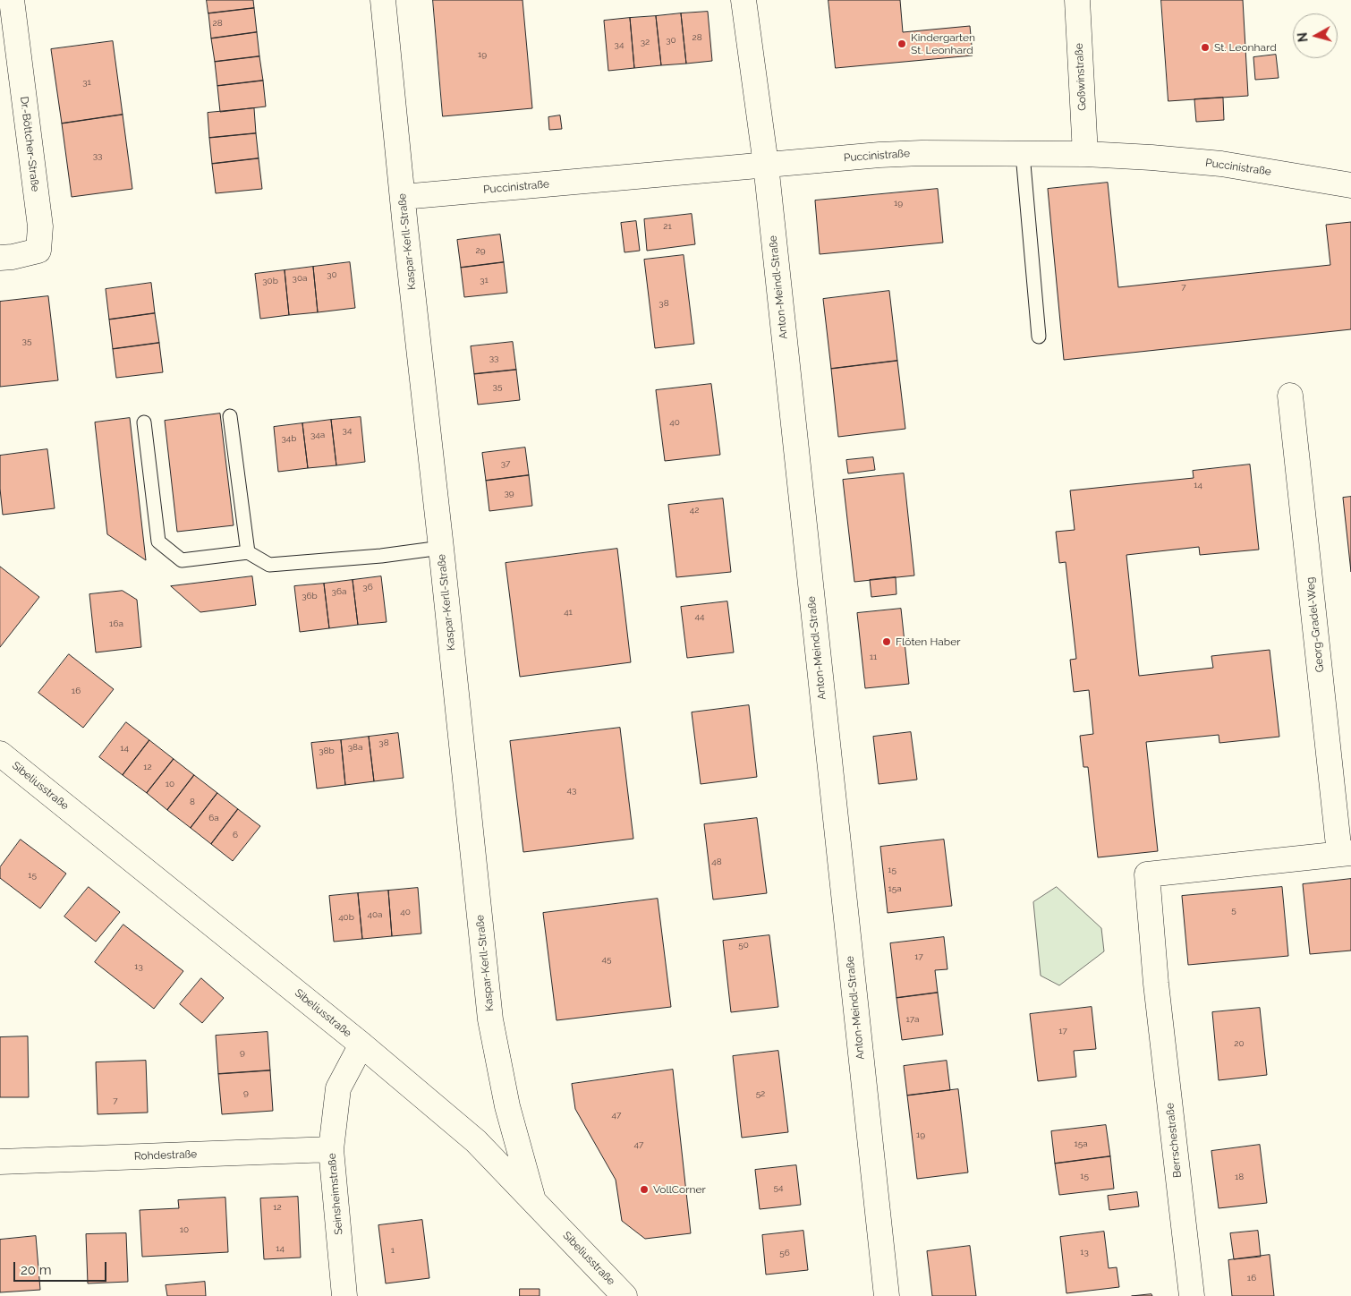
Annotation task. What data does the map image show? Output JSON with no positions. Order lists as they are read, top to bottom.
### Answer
{
  "streets": {
    "street": [
      "Goßwinstraße",
      "Dr.-Böttcher-Straße",
      "Puccinistraße",
      "Kaspar-Kerll-Straße",
      "Anton-Meindl-Straße",
      "Georg-Gradel-Weg",
      "Sibeliusstraße",
      "Berrschestraße",
      "Rohdestraße",
      "Seinsheimstraße"
    ]
  },
  "crossings": [
    ["Goßwinstraße", "Puccinistraße"],
    ["Puccinistraße", "Kaspar-Kerll-Straße"],
    ["Puccinistraße", "Anton-Meindl-Straße"],
    ["Kaspar-Kerll-Straße", "Sibeliusstraße"],
    ["Georg-Gradel-Weg", "Berrschestraße"],
    ["Sibeliusstraße", "Seinsheimstraße"],
    ["Rohdestraße", "Seinsheimstraße"]
  ],
  "places": [
    "Kindergarten St. Leonhard",
    "St. Leonhard",
    "Flöten Haber",
    "VollCorner"
  ],
  "house_numbers": [
    "28",
    "28",
    "30",
    "32",
    "34",
    "19",
    "31",
    "33",
    "19",
    "21",
    "29",
    "30",
    "30a",
    "31",
    "30b",
    "7",
    "38",
    "35",
    "33",
    "35",
    "40",
    "34",
    "34a",
    "34b",
    "37",
    "14",
    "39",
    "42",
    "36",
    "36a",
    "36b",
    "41",
    "44",
    "16a",
    "11",
    "16",
    "38",
    "38a",
    "14",
    "38b",
    "12",
    "10",
    "43",
    "8",
    "6a",
    "6",
    "48",
    "15",
    "15",
    "15a",
    "5",
    "40",
    "40a",
    "40b",
    "50",
    "17",
    "45",
    "13",
    "17a",
    "17",
    "20",
    "9",
    "9",
    "52",
    "7",
    "47",
    "19",
    "15a",
    "47",
    "15",
    "18",
    "54",
    "12",
    "10",
    "14",
    "1",
    "13",
    "56",
    "16"
  ],
  "scale_bar": "20 m",
  "north": "left"
}
